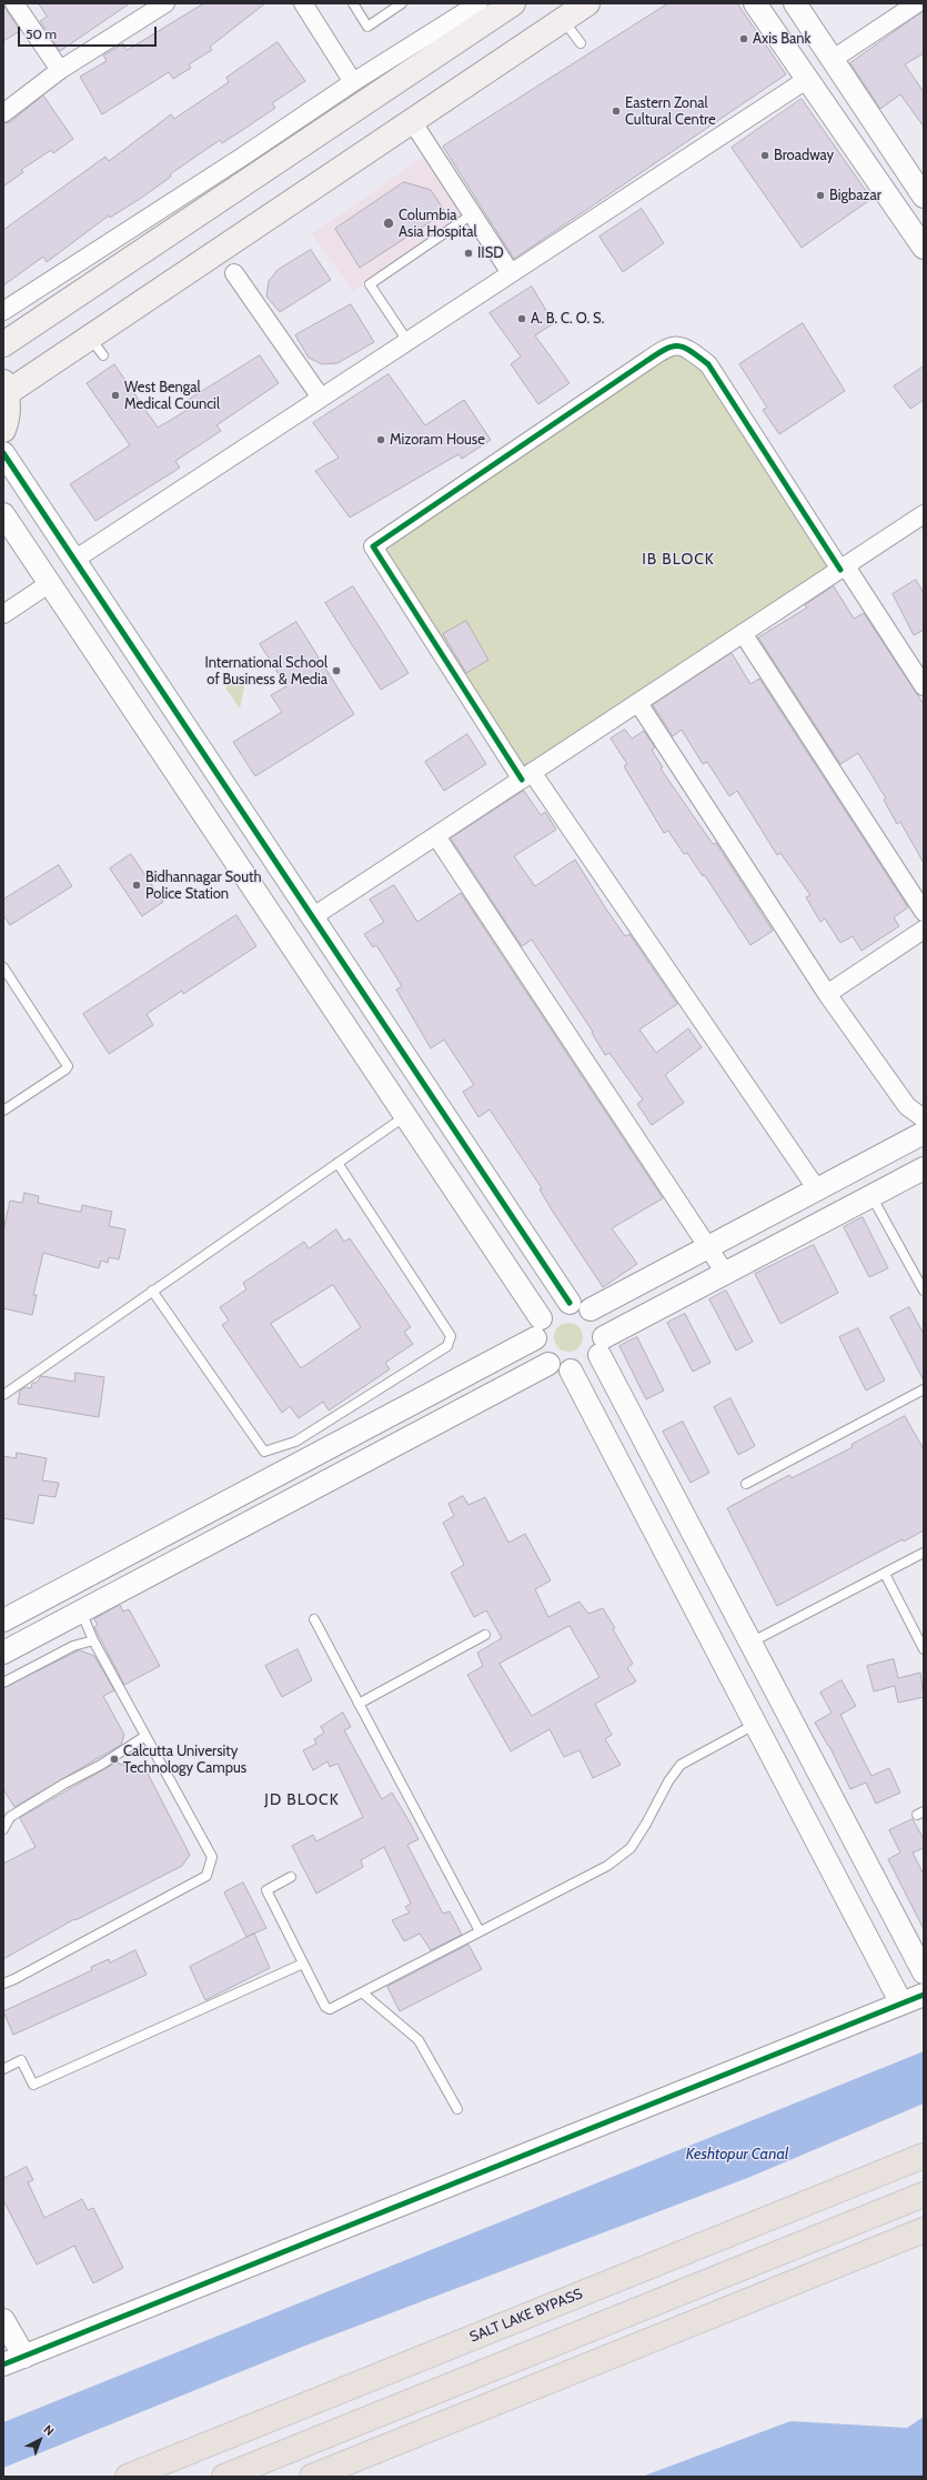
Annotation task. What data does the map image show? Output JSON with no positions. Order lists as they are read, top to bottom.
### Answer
{
  "streets": {
    "main road": ["SALT LAKE BYPASS"]
  },
  "districts": ["IB BLOCK", "JD BLOCK"],
  "water": ["Keshtopur Canal"],
  "places": [
    "Axis Bank",
    "Eastern Zonal Cultural Centre",
    "Broadway",
    "Bigbazar",
    "Columbia Asia Hospital",
    "IISD",
    "A. B. C. O. S.",
    "West Bengal Medical Council",
    "Mizoram House",
    "International School of Business & Media",
    "Bidhannagar South Police Station",
    "Calcutta University Technology Campus"
  ],
  "scale_bar": "50 m",
  "north": "top right"
}
